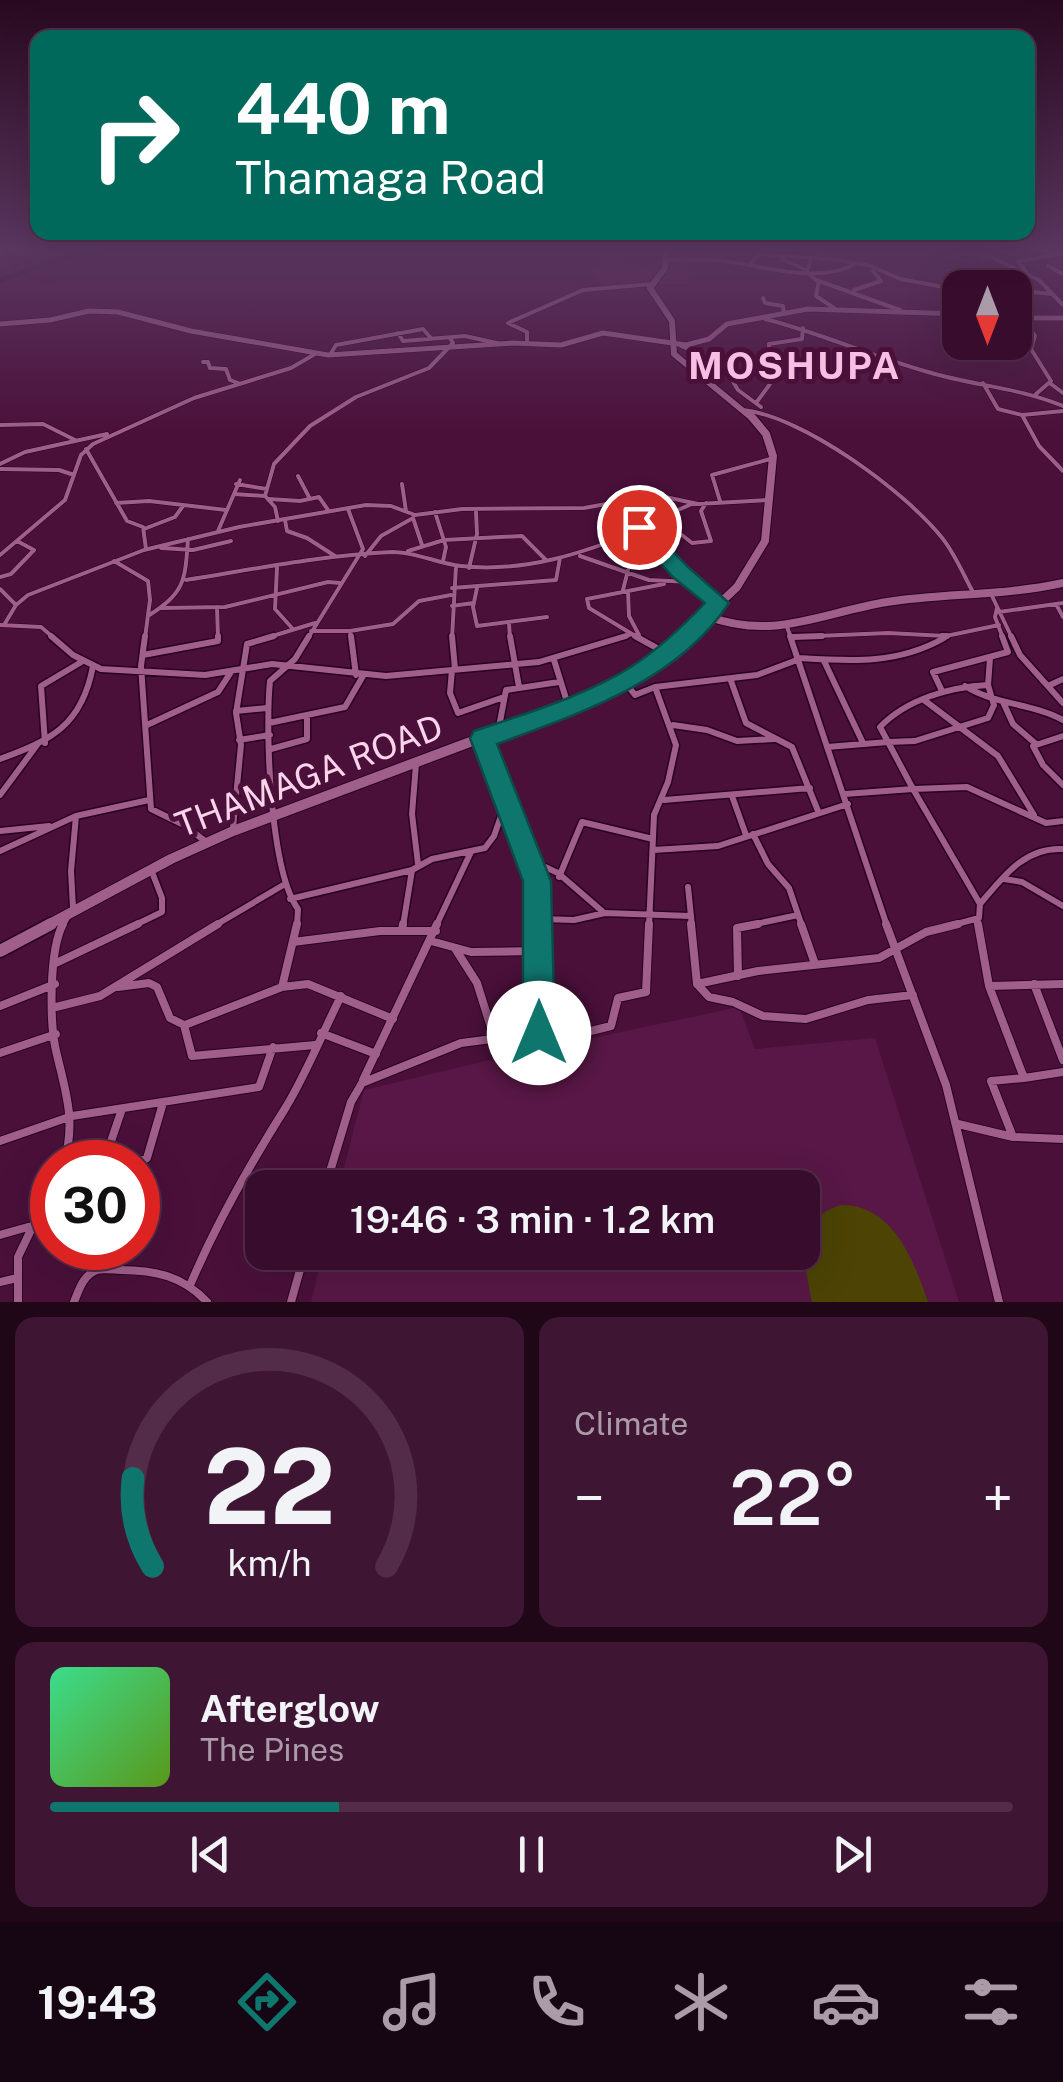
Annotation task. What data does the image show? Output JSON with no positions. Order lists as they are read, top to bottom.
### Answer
{
  "streets": {
    "main road": ["THAMAGA ROAD"]
  },
  "districts": ["MOSHUPA"],
  "north": "bottom",
  "page": {
    "turn": ["440 m", "Thamaga Road"],
    "limit": "30",
    "trip": "19:46 · 3 min · 1.2 km",
    "tile": "Climate",
    "heat": ["−", "22°", "+"],
    "song": ["Afterglow", "The Pines"],
    "tabs": "19:43",
    "gauge": ["22", "km/h"]
  }
}
